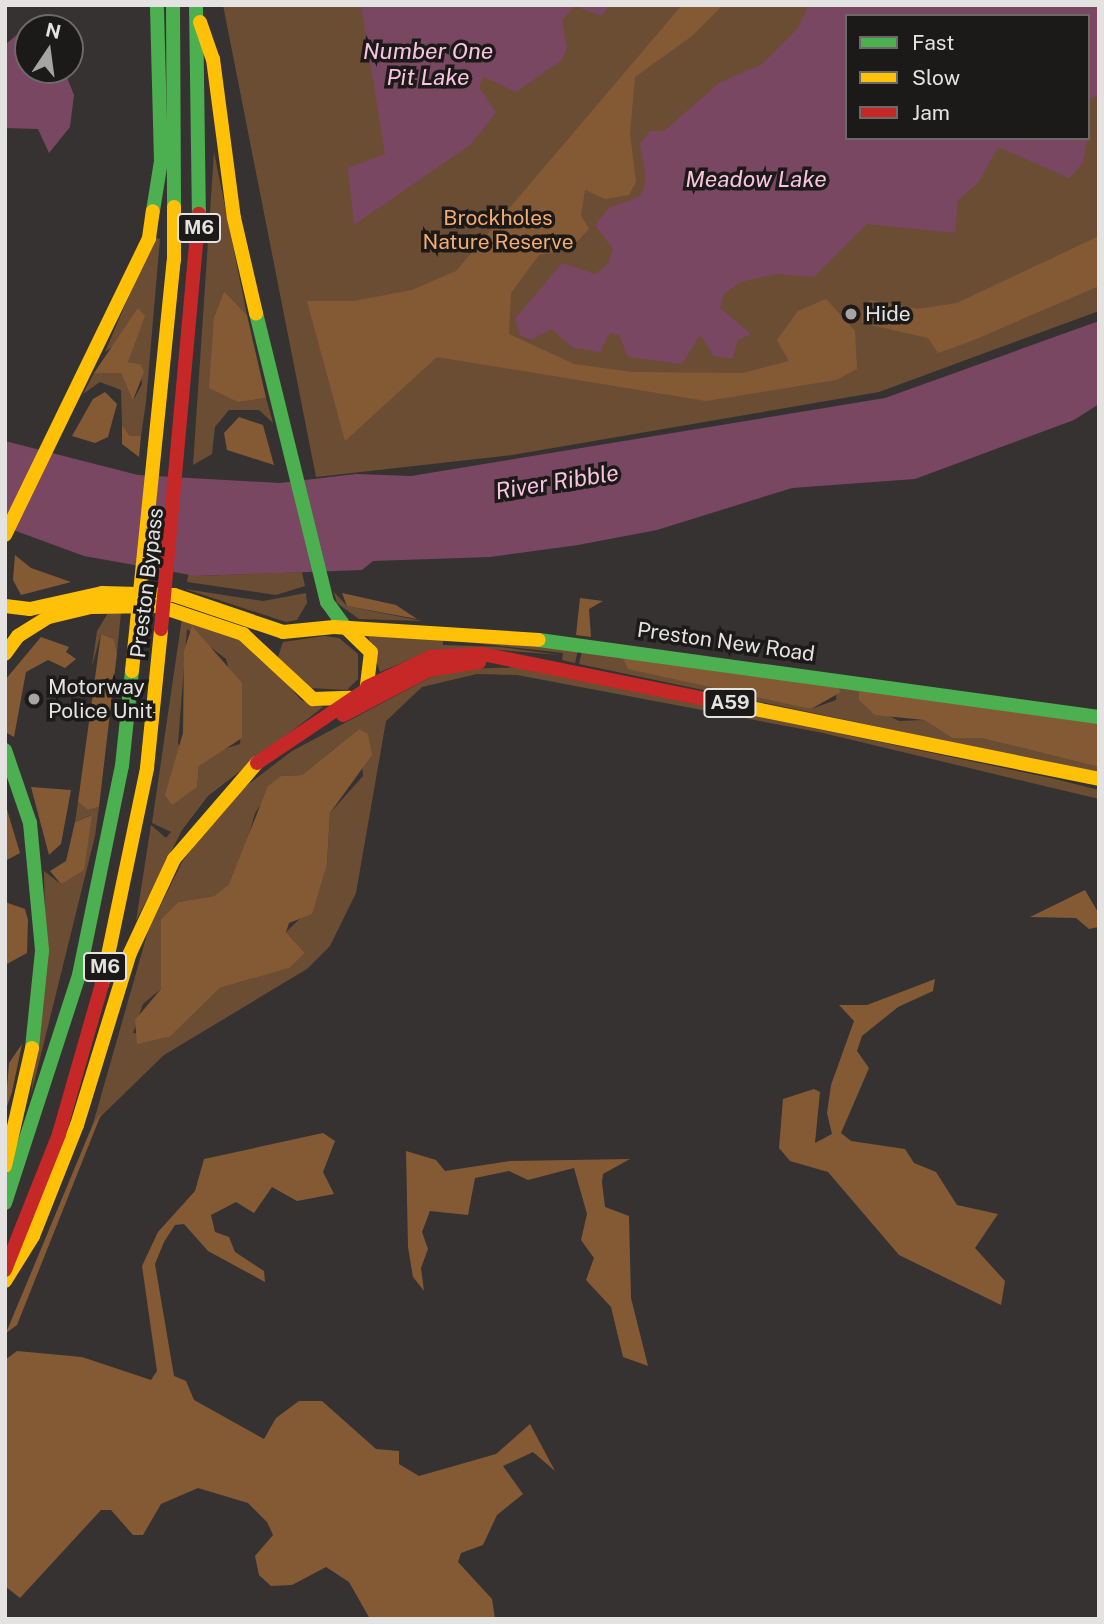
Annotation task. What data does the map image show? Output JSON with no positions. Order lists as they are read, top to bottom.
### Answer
{
  "streets": {
    "highway": [
      "M6",
      "Preston Bypass",
      "Preston New Road",
      "A59"
    ]
  },
  "water": ["Number One Pit Lake", "Meadow Lake", "River Ribble"],
  "parks": ["Brockholes Nature Reserve"],
  "places": ["Hide", "Motorway Police Unit"],
  "legend": ["Fast", "Slow", "Jam"],
  "north": "top"
}
